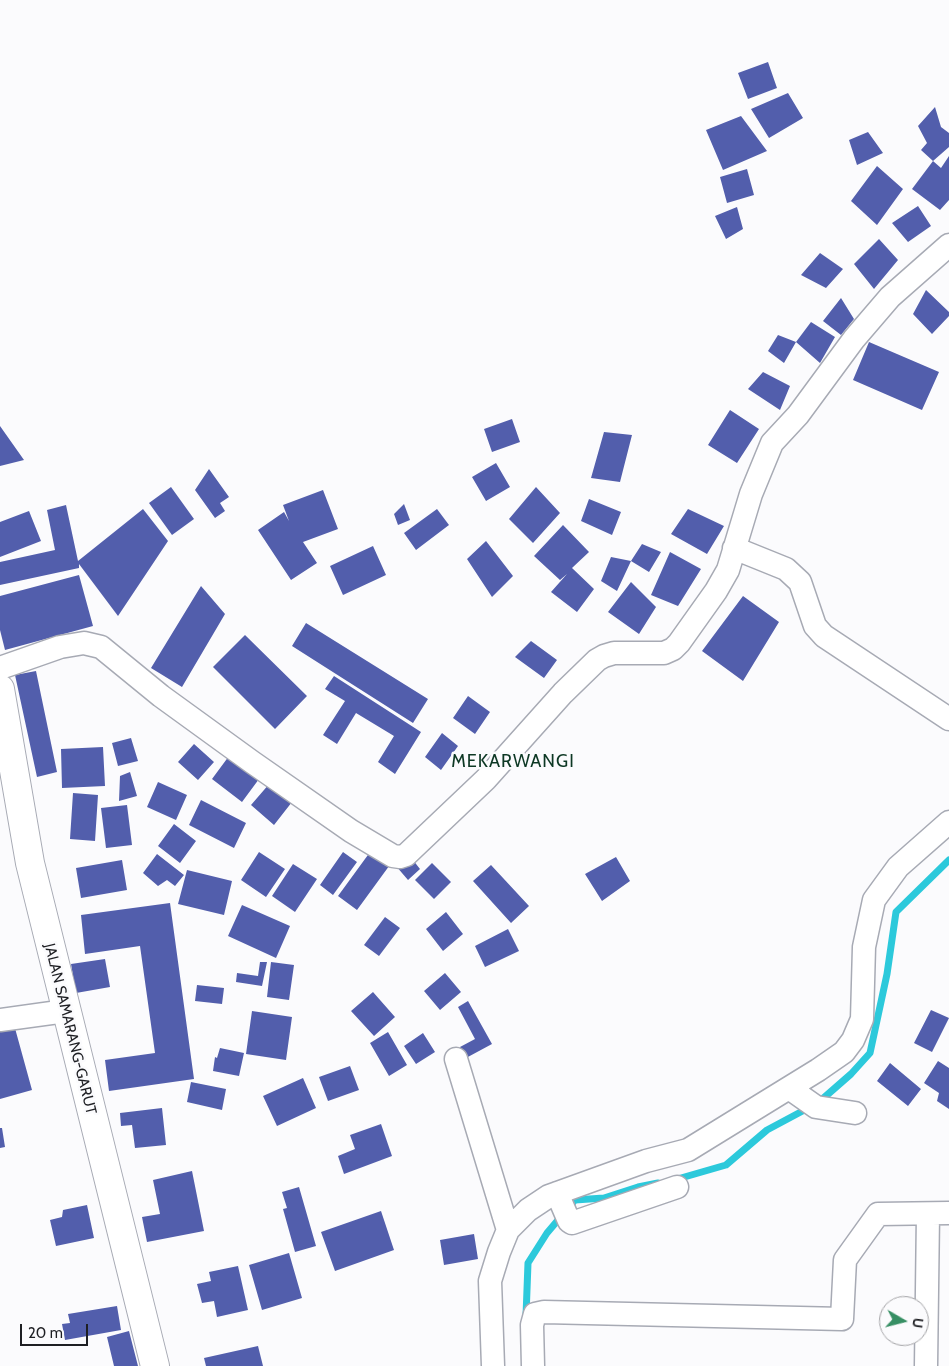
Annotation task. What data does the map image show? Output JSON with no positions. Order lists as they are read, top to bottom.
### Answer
{
  "streets": {
    "main road": ["JALAN SAMARANG-GARUT"]
  },
  "districts": ["MEKARWANGI"],
  "scale_bar": "20 m",
  "north": "right"
}
